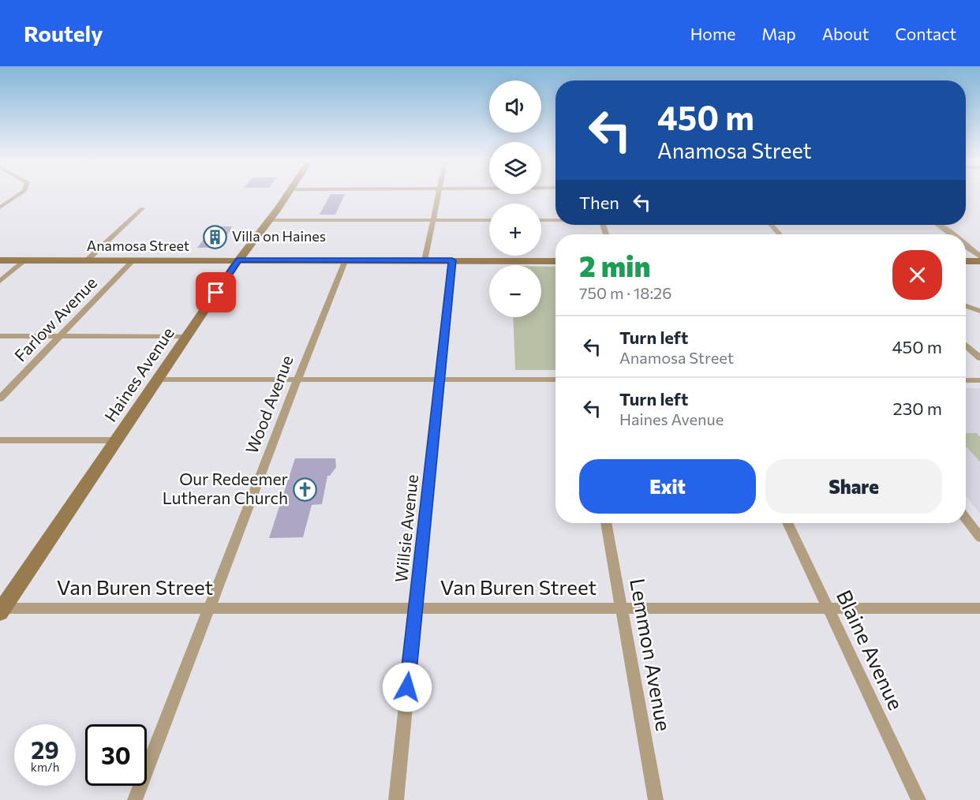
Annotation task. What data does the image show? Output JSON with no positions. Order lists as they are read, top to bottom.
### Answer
{
  "streets": {
    "main road": ["Anamosa Street", "Haines Avenue"],
    "street": [
      "Farlow Avenue",
      "Wood Avenue",
      "Willsie Avenue",
      "Van Buren Street",
      "Blaine Avenue",
      "Lemmon Avenue"
    ]
  },
  "crossings": [
    ["Anamosa Street", "Farlow Avenue"],
    ["Anamosa Street", "Haines Avenue"],
    ["Anamosa Street", "Wood Avenue"],
    ["Anamosa Street", "Willsie Avenue"],
    ["Haines Avenue", "Van Buren Street"],
    ["Wood Avenue", "Van Buren Street"],
    ["Willsie Avenue", "Van Buren Street"],
    ["Van Buren Street", "Blaine Avenue"],
    ["Van Buren Street", "Lemmon Avenue"]
  ],
  "places": {
    "building": ["Villa on Haines"],
    "church": ["Our Redeemer Lutheran Church"]
  },
  "page": {
    "header": "Routely",
    "nav": [
      "Home",
      "Map",
      "About",
      "Contact"
    ],
    "map_buttons": ["+", "−"],
    "turn": ["450 m", "Anamosa Street"],
    "then": "Then",
    "heading": ["2 min", "750 m · 18:26"],
    "list": [
      {
        "name": "Turn left",
        "note": "Anamosa Street",
        "value": "450 m"
      },
      {
        "name": "Turn left",
        "note": "Haines Avenue",
        "value": "230 m"
      }
    ],
    "buttons": ["Exit", "Share"],
    "speed": "29 km/h",
    "limit": "30"
  }
}
